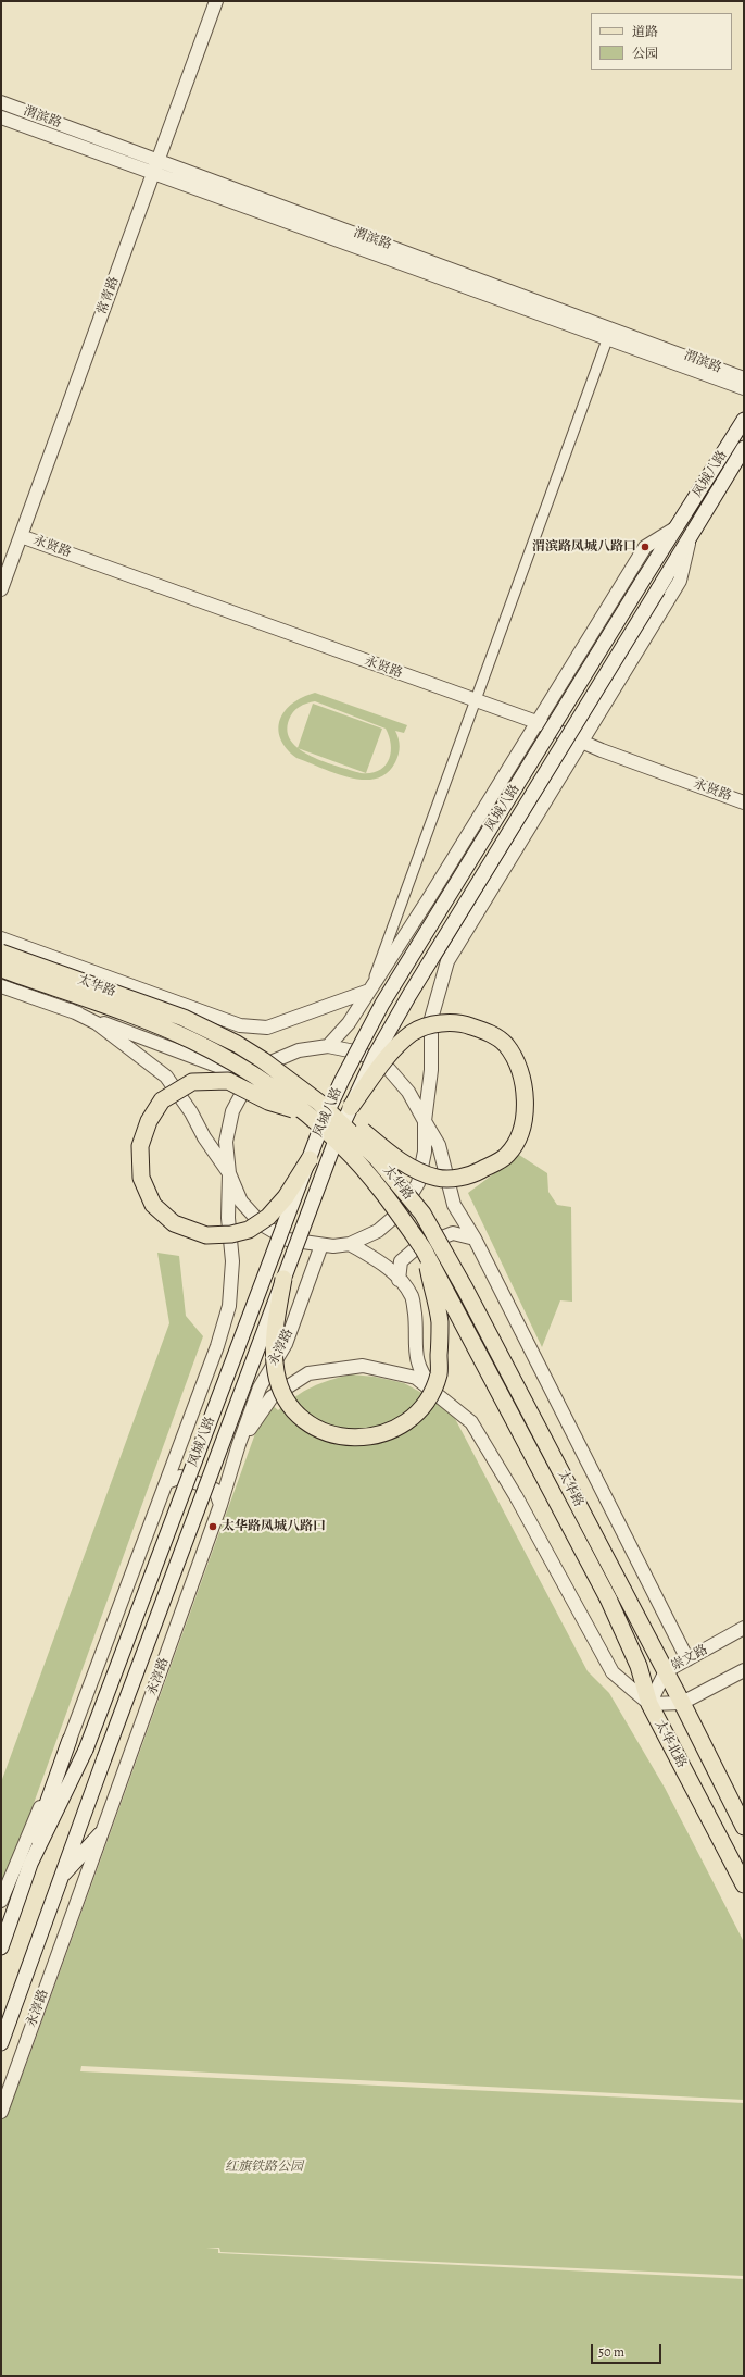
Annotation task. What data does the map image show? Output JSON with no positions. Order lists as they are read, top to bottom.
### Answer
{
  "streets": {
    "main road": [
      "凤城八路",
      "太华路",
      "永淳路",
      "太华北路"
    ],
    "street": [
      "渭滨路",
      "常青路",
      "永贤路",
      "崇文路"
    ]
  },
  "crossings": [
    ["渭滨路", "常青路"],
    ["常青路", "永贤路"],
    ["凤城八路", "永贤路"],
    ["凤城八路", "永淳路"],
    ["太华路", "崇文路"],
    ["太华路", "太华北路"],
    ["崇文路", "太华北路"]
  ],
  "parks": ["红旗铁路公园"],
  "places": ["渭滨路凤城八路口", "太华路凤城八路口"],
  "legend": ["道路", "公园"],
  "scale_bar": "50 m"
}
